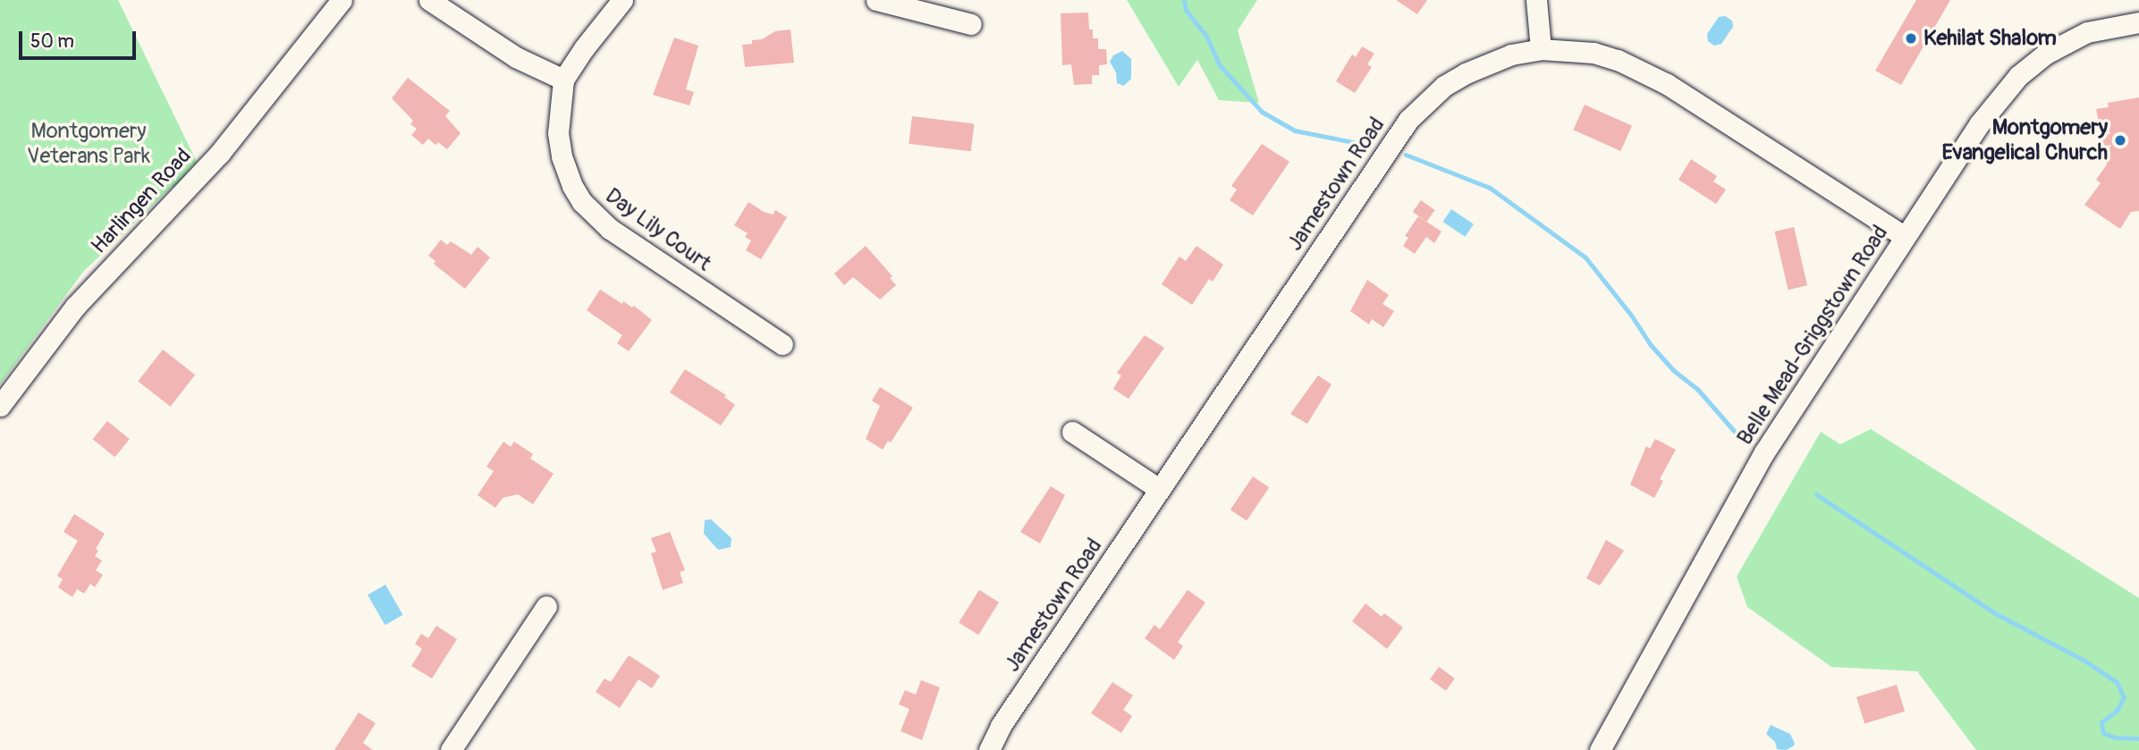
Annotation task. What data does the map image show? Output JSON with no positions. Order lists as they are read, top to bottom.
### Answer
{
  "streets": {
    "street": [
      "Jamestown Road",
      "Harlingen Road",
      "Day Lily Court",
      "Belle Mead-Griggstown Road"
    ]
  },
  "crossings": [
    ["Jamestown Road", "Belle Mead-Griggstown Road"]
  ],
  "parks": ["Montgomery Veterans Park"],
  "places": ["Kehilat Shalom", "Montgomery Evangelical Church"],
  "scale_bar": "50 m"
}
